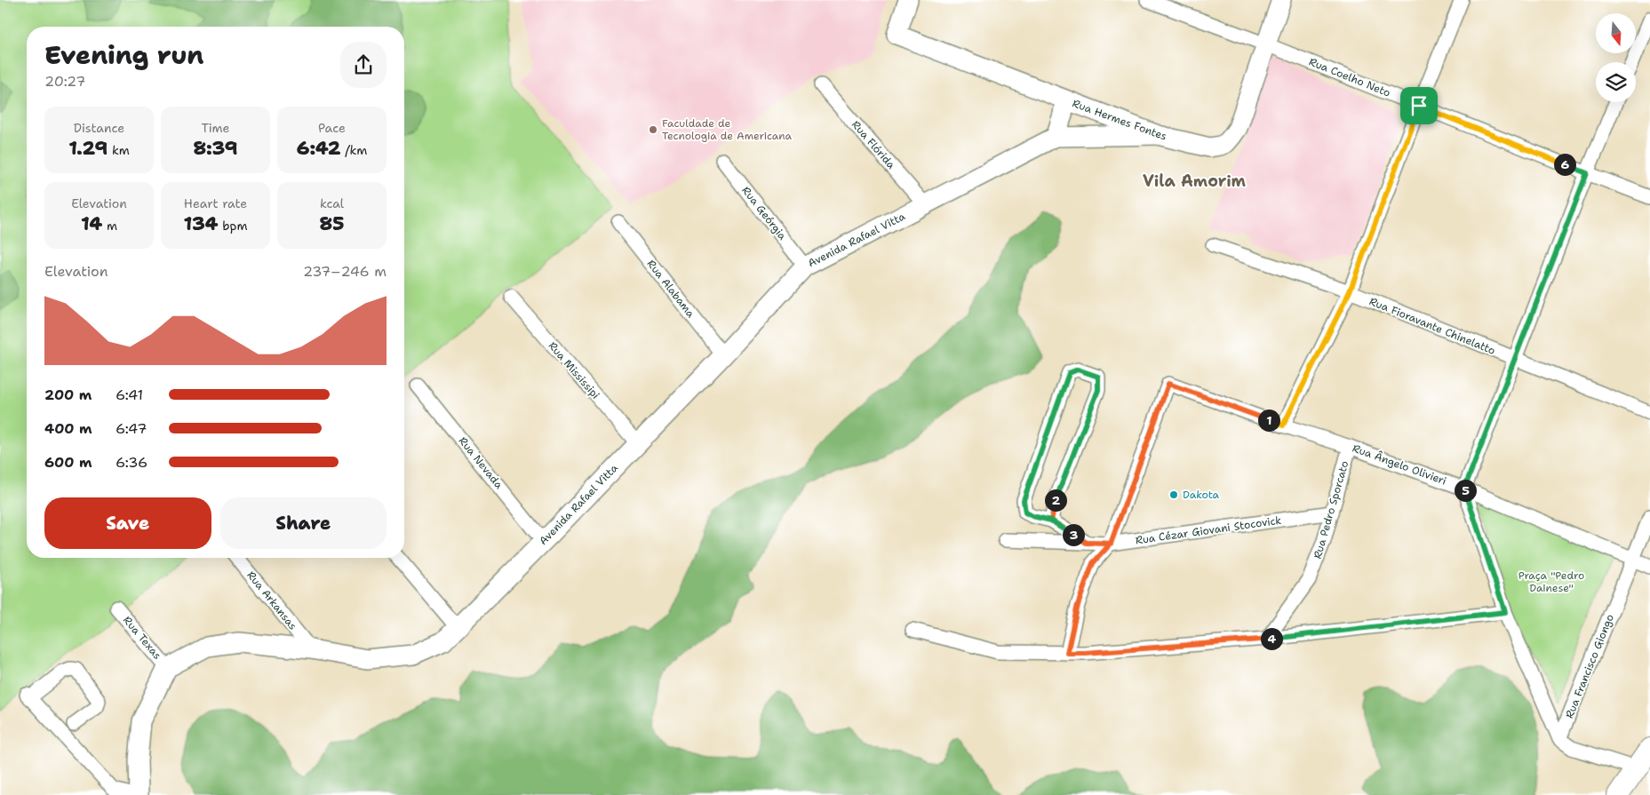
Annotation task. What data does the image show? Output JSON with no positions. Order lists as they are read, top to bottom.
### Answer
{
  "streets": {
    "main road": ["Rua Hermes Fontes", "Avenida Rafael Vitta"],
    "street": [
      "Rua Coelho Neto",
      "Rua Flórida",
      "Rua Geórgia",
      "Rua Alabama",
      "Rua Fioravante Chinelatto",
      "Rua Mississipi",
      "Rua Nevada",
      "Rua Ângelo Olivieri",
      "Rua Pedro Sporcato",
      "Rua Cézar Giovani Stocovick",
      "Rua Arkansas",
      "Rua Texas",
      "Rua Francisco Giongo"
    ]
  },
  "crossings": [
    ["Rua Coelho Neto", "Rua Hermes Fontes"],
    ["Rua Hermes Fontes", "Avenida Rafael Vitta"],
    ["Rua Flórida", "Avenida Rafael Vitta"],
    ["Rua Geórgia", "Avenida Rafael Vitta"],
    ["Avenida Rafael Vitta", "Rua Alabama"],
    ["Avenida Rafael Vitta", "Rua Mississipi"],
    ["Avenida Rafael Vitta", "Rua Nevada"],
    ["Avenida Rafael Vitta", "Rua Arkansas"],
    ["Avenida Rafael Vitta", "Rua Texas"],
    ["Rua Ângelo Olivieri", "Rua Pedro Sporcato"],
    ["Rua Ângelo Olivieri", "Rua Cézar Giovani Stocovick"],
    ["Rua Ângelo Olivieri", "Rua Francisco Giongo"],
    ["Rua Pedro Sporcato", "Rua Cézar Giovani Stocovick"]
  ],
  "districts": ["Vila Amorim"],
  "parks": ["Praça \"Pedro Dainese\""],
  "places": ["Faculdade de Tecnologia de Americana", "Dakota"],
  "north": "bottom",
  "page": {
    "heading": ["Evening run", "20:27"],
    "stats": [
      ["Distance", "1.29 km"],
      ["Time", "8:39"],
      ["Pace", "6:42 /km"],
      ["Elevation", "14 m"],
      ["Heart rate", "134 bpm"],
      ["kcal", "85"]
    ],
    "pins": [
      "6",
      "1",
      "5",
      "2",
      "3",
      "4"
    ],
    "chart": ["Elevation", "237–246 m"],
    "list": [
      {
        "name": "200 m",
        "note": "6:41"
      },
      {
        "name": "400 m",
        "note": "6:47"
      },
      {
        "name": "600 m",
        "note": "6:36"
      }
    ],
    "buttons": ["Save", "Share"]
  }
}
